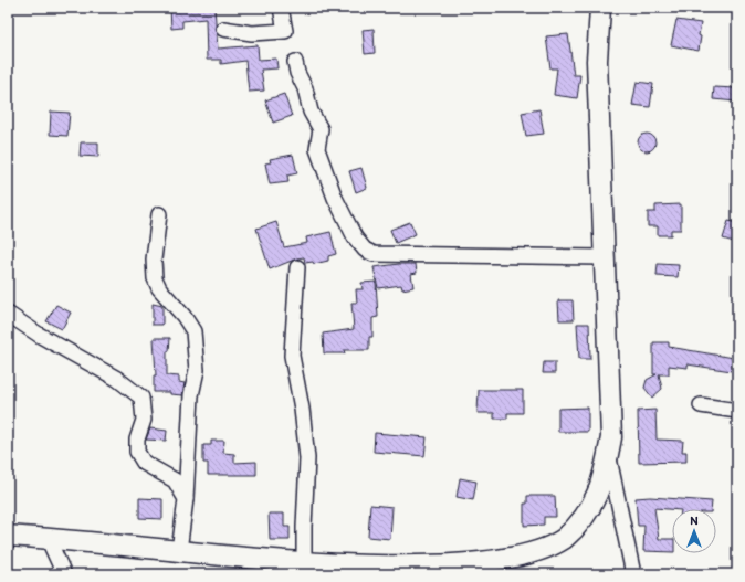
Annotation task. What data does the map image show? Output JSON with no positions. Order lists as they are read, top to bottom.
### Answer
{
  "north": "top"
}
